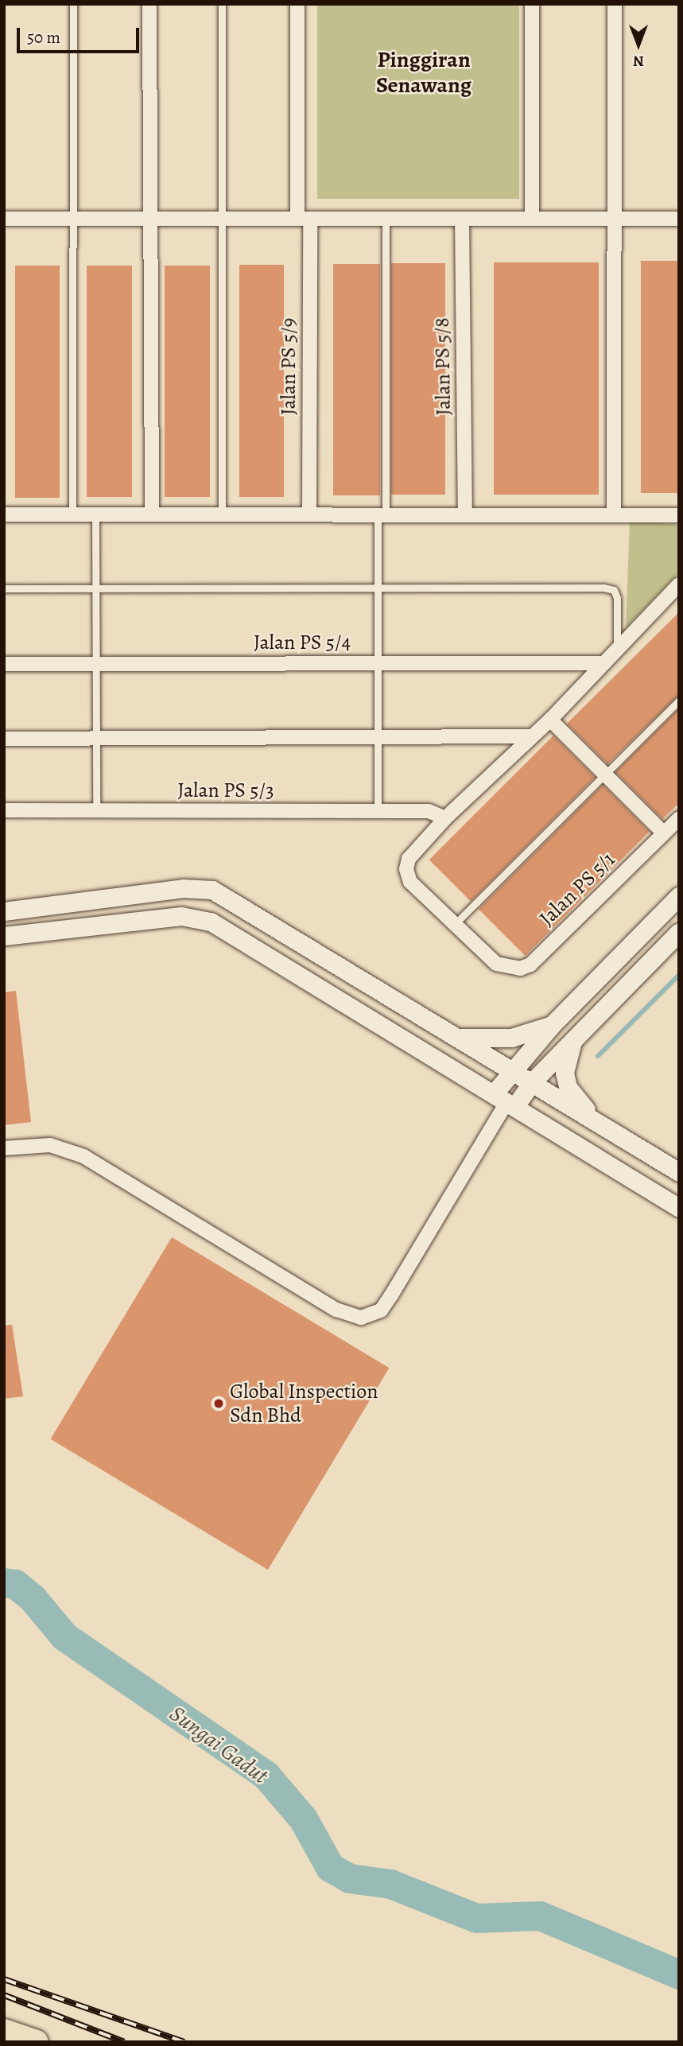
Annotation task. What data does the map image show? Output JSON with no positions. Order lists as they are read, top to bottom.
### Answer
{
  "streets": {
    "street": [
      "Jalan PS 5/9",
      "Jalan PS 5/8",
      "Jalan PS 5/4",
      "Jalan PS 5/3",
      "Jalan PS 5/1"
    ]
  },
  "districts": ["Pinggiran Senawang"],
  "water": ["Sungai Gadut"],
  "places": ["Global Inspection Sdn Bhd"],
  "scale_bar": "50 m",
  "north": "bottom"
}
